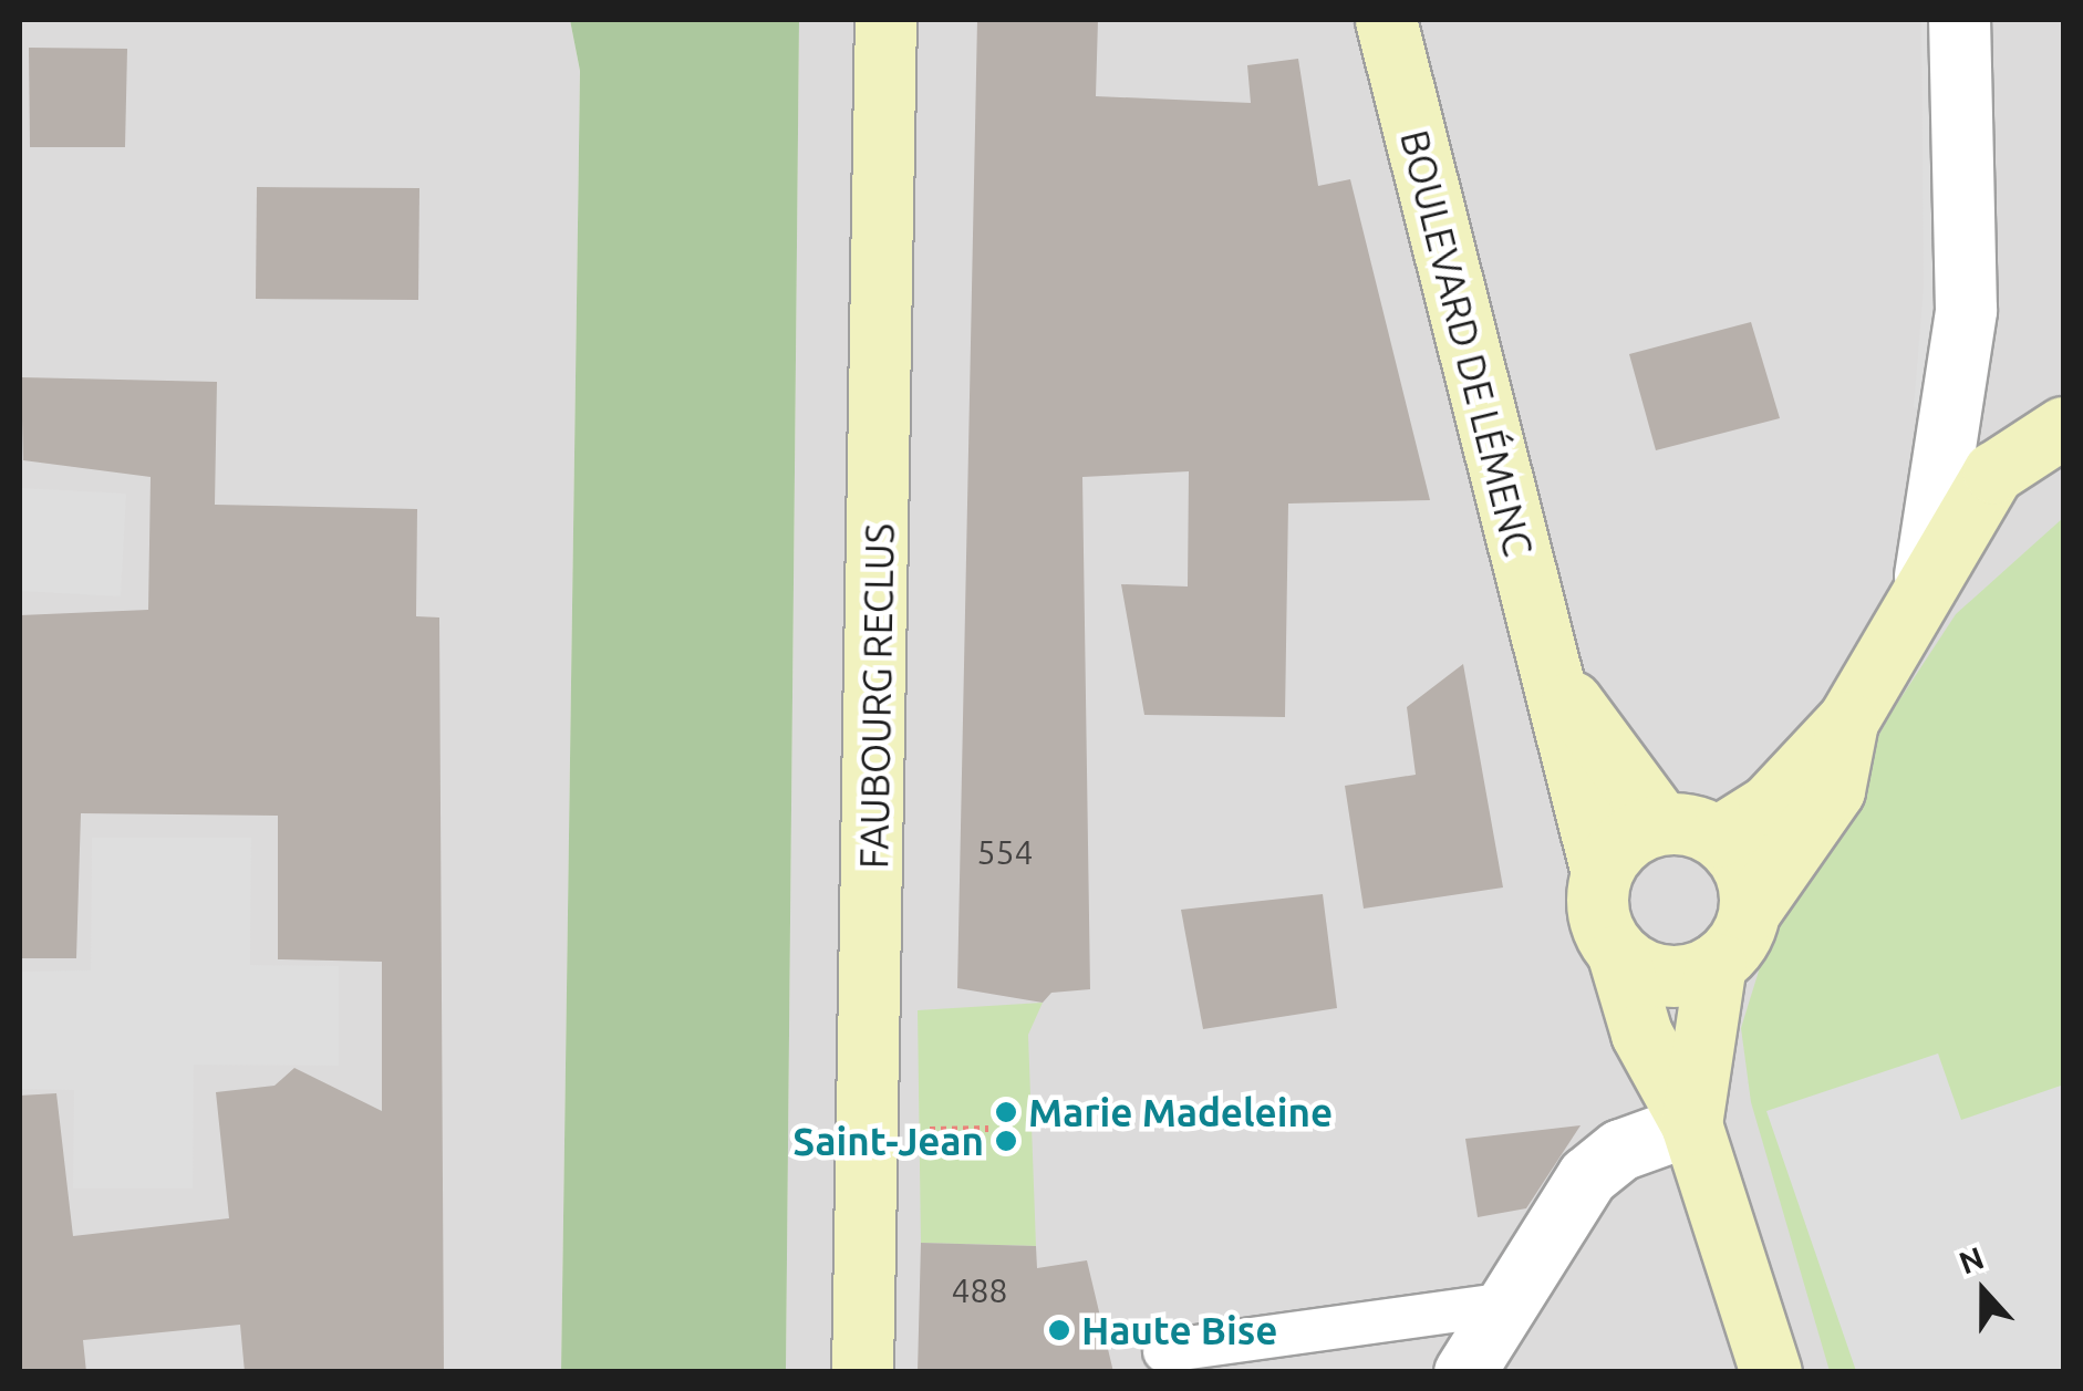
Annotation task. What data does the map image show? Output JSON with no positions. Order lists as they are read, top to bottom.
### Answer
{
  "streets": {
    "main road": ["BOULEVARD DE LÉMENC", "FAUBOURG RECLUS"]
  },
  "places": ["Marie Madeleine", "Saint-Jean", "Haute Bise"],
  "house_numbers": ["554", "488"],
  "north": "top"
}
